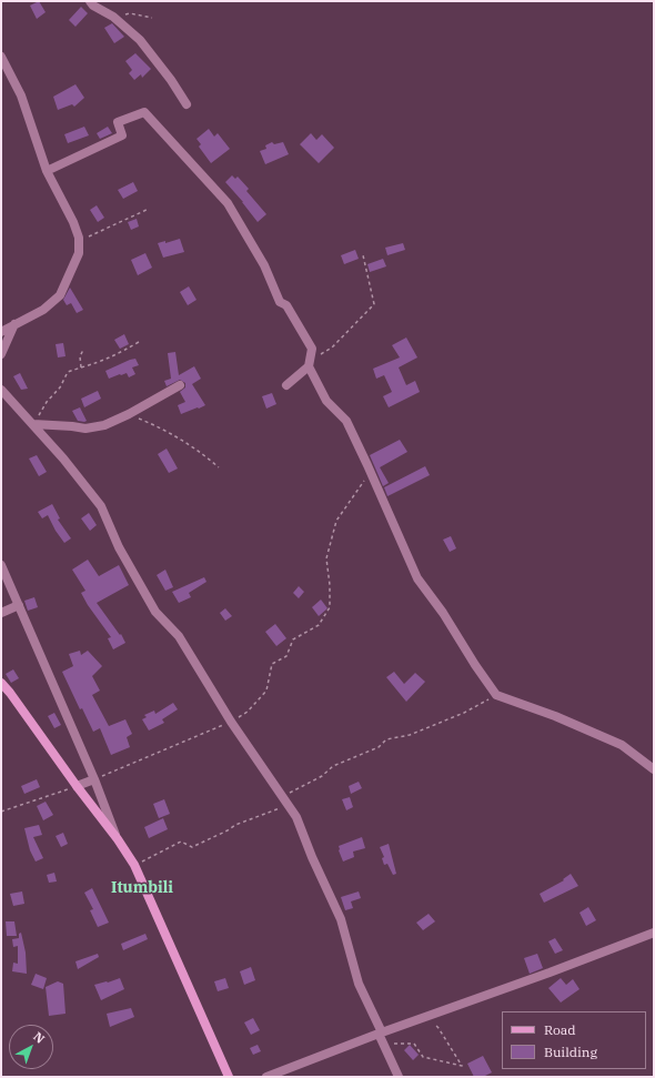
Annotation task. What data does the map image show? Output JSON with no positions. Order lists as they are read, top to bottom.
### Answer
{
  "districts": ["Itumbili"],
  "legend": ["Road", "Building"],
  "north": "top right"
}
